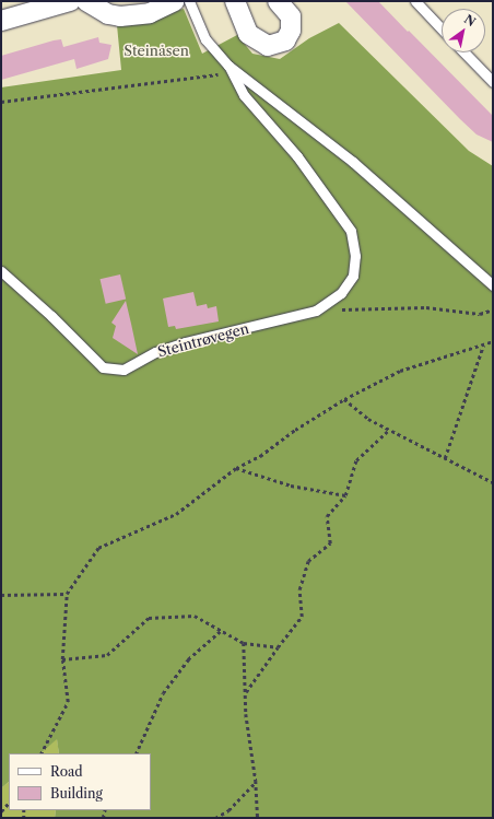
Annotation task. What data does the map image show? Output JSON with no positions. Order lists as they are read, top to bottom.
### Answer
{
  "streets": {
    "lane": ["Steintrøvegen"]
  },
  "parks": ["Steinåsen"],
  "legend": ["Road", "Building"],
  "north": "top right"
}
